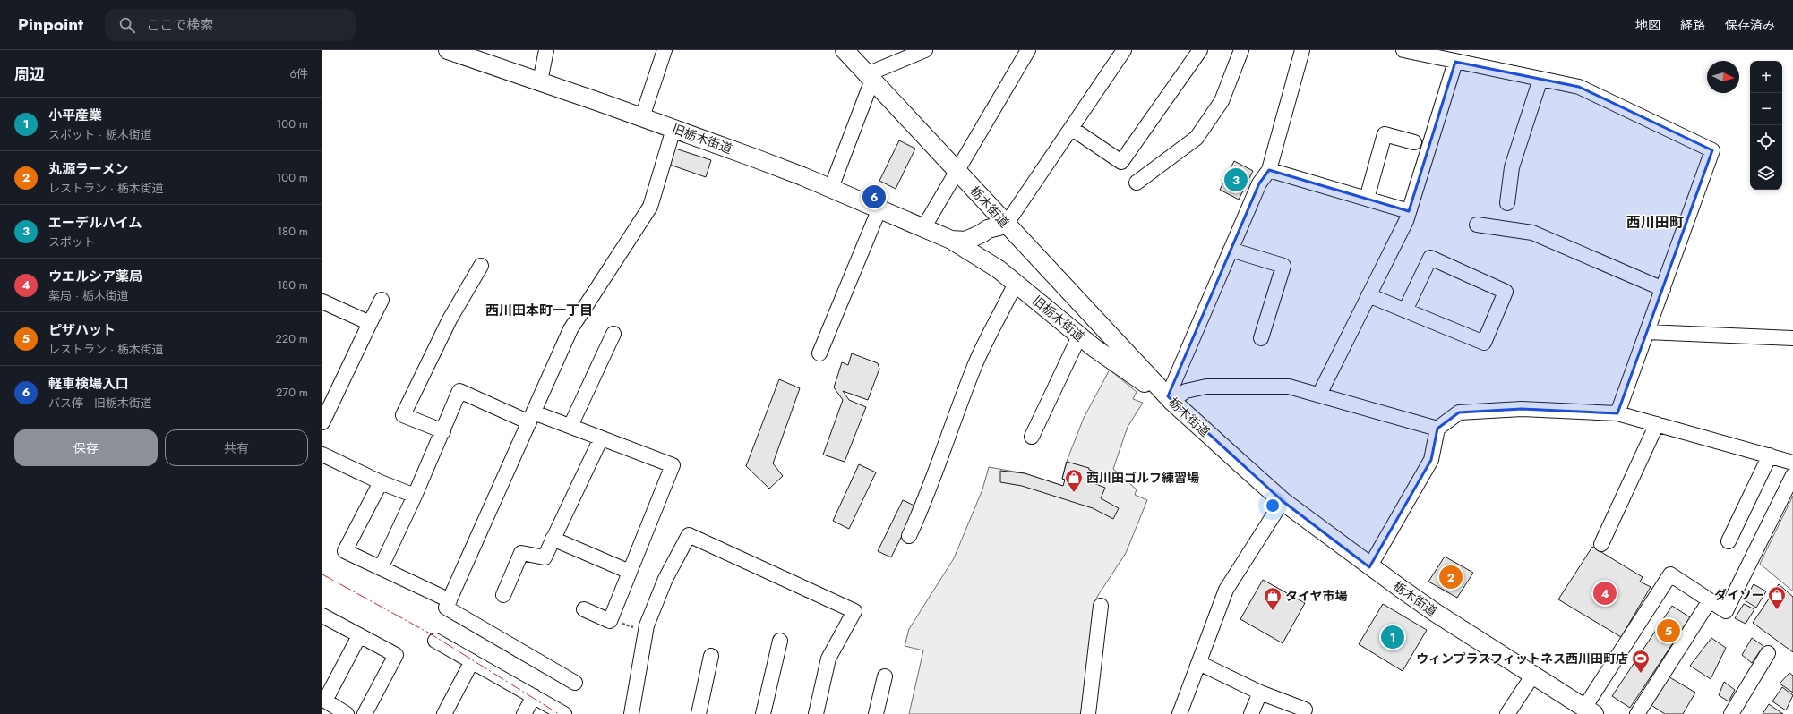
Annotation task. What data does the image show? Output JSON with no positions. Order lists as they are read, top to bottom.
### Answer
{
  "streets": {
    "main road": ["旧栃木街道", "栃木街道"]
  },
  "crossings": [
    ["旧栃木街道", "栃木街道"]
  ],
  "districts": ["西川田町", "西川田本町一丁目"],
  "places": {
    "shop": ["西川田ゴルフ練習場", "ダイソー", "タイヤ市場"],
    "sports": ["ウィンプラスフィットネス西川田町店"]
  },
  "north": "right",
  "page": {
    "header": "Pinpoint",
    "search": "ここで検索",
    "nav": ["地図", "経路", "保存済み"],
    "heading": ["周辺", "6件"],
    "map_buttons": ["+", "−"],
    "list": [
      {
        "mark": "1",
        "name": "小平産業",
        "note": "スポット · 栃木街道",
        "value": "100 m"
      },
      {
        "mark": "2",
        "name": "丸源ラーメン",
        "note": "レストラン · 栃木街道",
        "value": "100 m"
      },
      {
        "mark": "3",
        "name": "エーデルハイム",
        "note": "スポット",
        "value": "180 m"
      },
      {
        "mark": "4",
        "name": "ウエルシア薬局",
        "note": "薬局 · 栃木街道",
        "value": "180 m"
      },
      {
        "mark": "5",
        "name": "ピザハット",
        "note": "レストラン · 栃木街道",
        "value": "220 m"
      },
      {
        "mark": "6",
        "name": "軽車検場入口",
        "note": "バス停 · 旧栃木街道",
        "value": "270 m"
      }
    ],
    "pins": [
      "3",
      "6",
      "2",
      "4",
      "5",
      "1"
    ],
    "buttons": ["保存", "共有"]
  }
}
